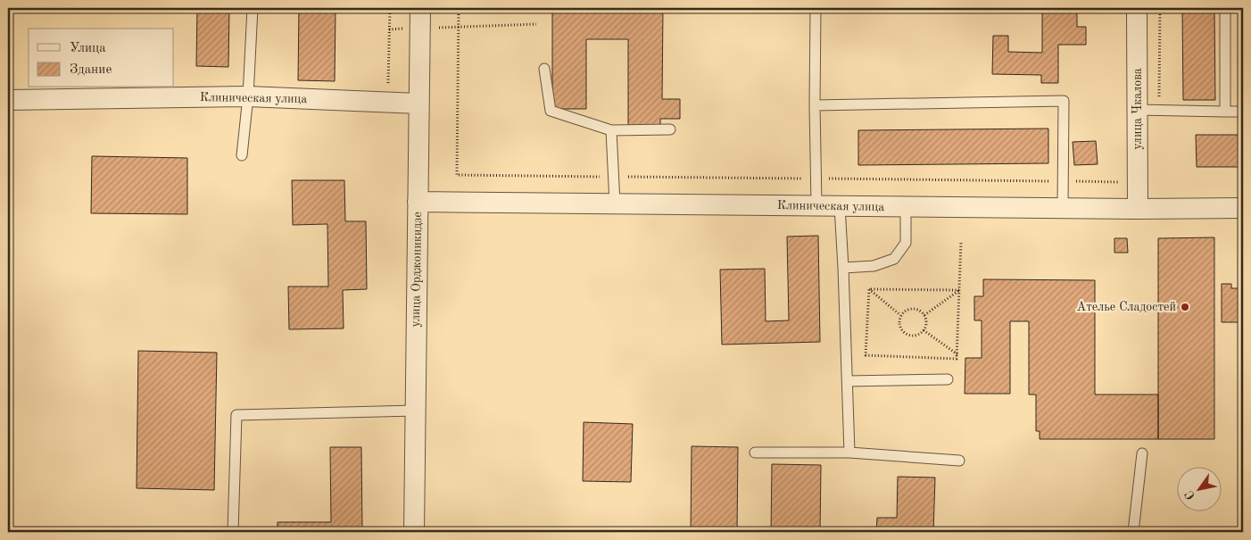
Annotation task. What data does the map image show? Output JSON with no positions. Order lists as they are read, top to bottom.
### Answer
{
  "streets": {
    "street": ["Клиническая улица", "улица Чкалова", "улица Орджоникидзе"]
  },
  "crossings": [
    ["Клиническая улица", "улица Чкалова"],
    ["Клиническая улица", "улица Орджоникидзе"]
  ],
  "places": ["Ателье Сладостей"],
  "legend": ["Улица", "Здание"],
  "north": "bottom left"
}
